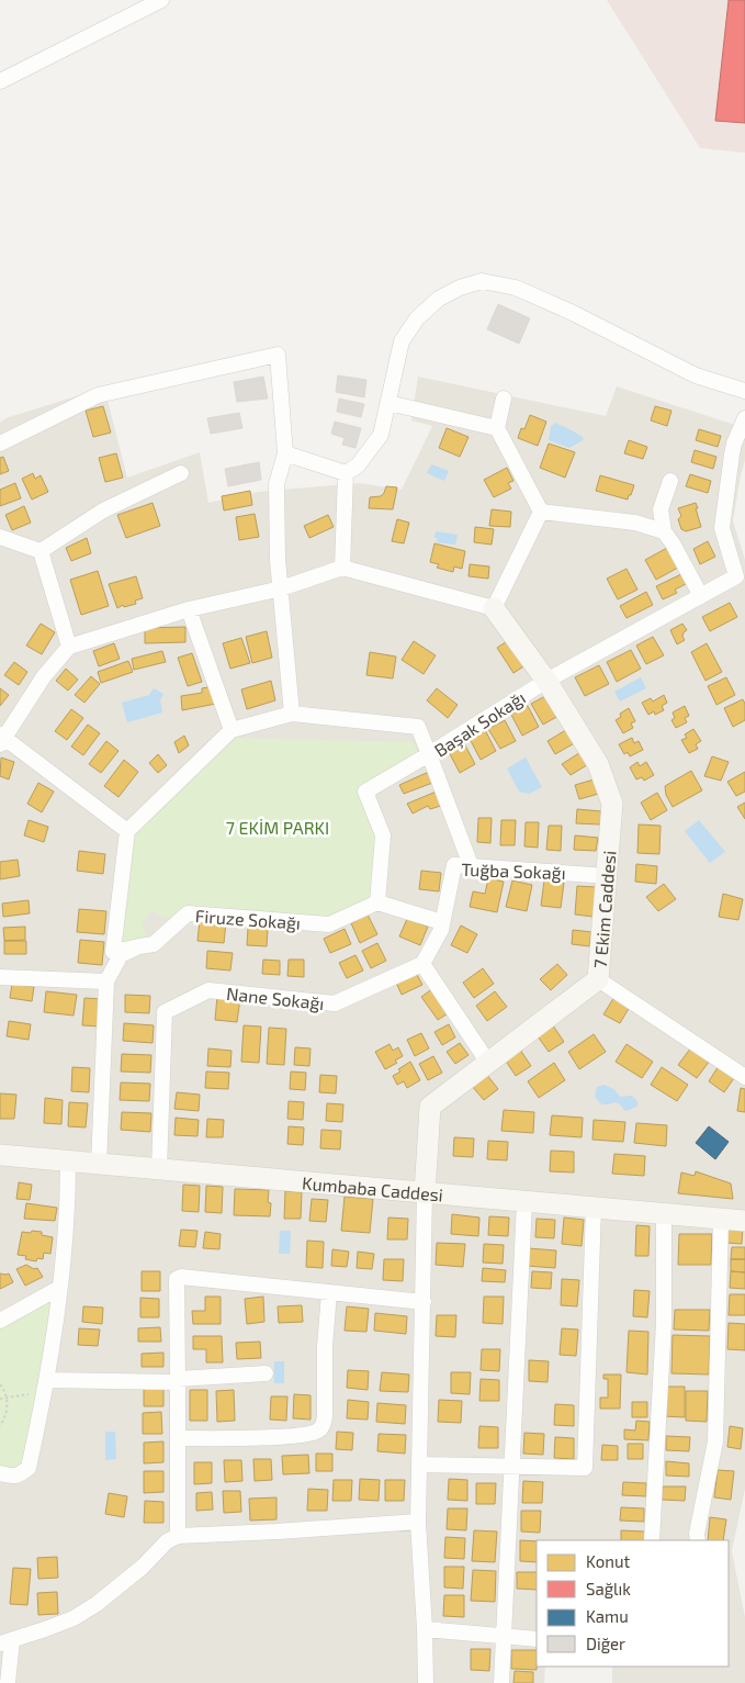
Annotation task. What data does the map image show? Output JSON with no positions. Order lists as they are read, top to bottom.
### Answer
{
  "streets": {
    "street": [
      "Başak Sokağı",
      "Tuğba Sokağı",
      "7 Ekim Caddesi",
      "Firuze Sokağı",
      "Nane Sokağı",
      "Kumbaba Caddesi"
    ]
  },
  "crossings": [
    ["Başak Sokağı", "Tuğba Sokağı"],
    ["Başak Sokağı", "7 Ekim Caddesi"],
    ["Tuğba Sokağı", "7 Ekim Caddesi"],
    ["Tuğba Sokağı", "Nane Sokağı"],
    ["7 Ekim Caddesi", "Kumbaba Caddesi"],
    ["Firuze Sokağı", "Kumbaba Caddesi"],
    ["Nane Sokağı", "Kumbaba Caddesi"]
  ],
  "parks": ["7 EKİM PARKI"],
  "legend": [
    "Konut",
    "Sağlık",
    "Kamu",
    "Diğer"
  ]
}
